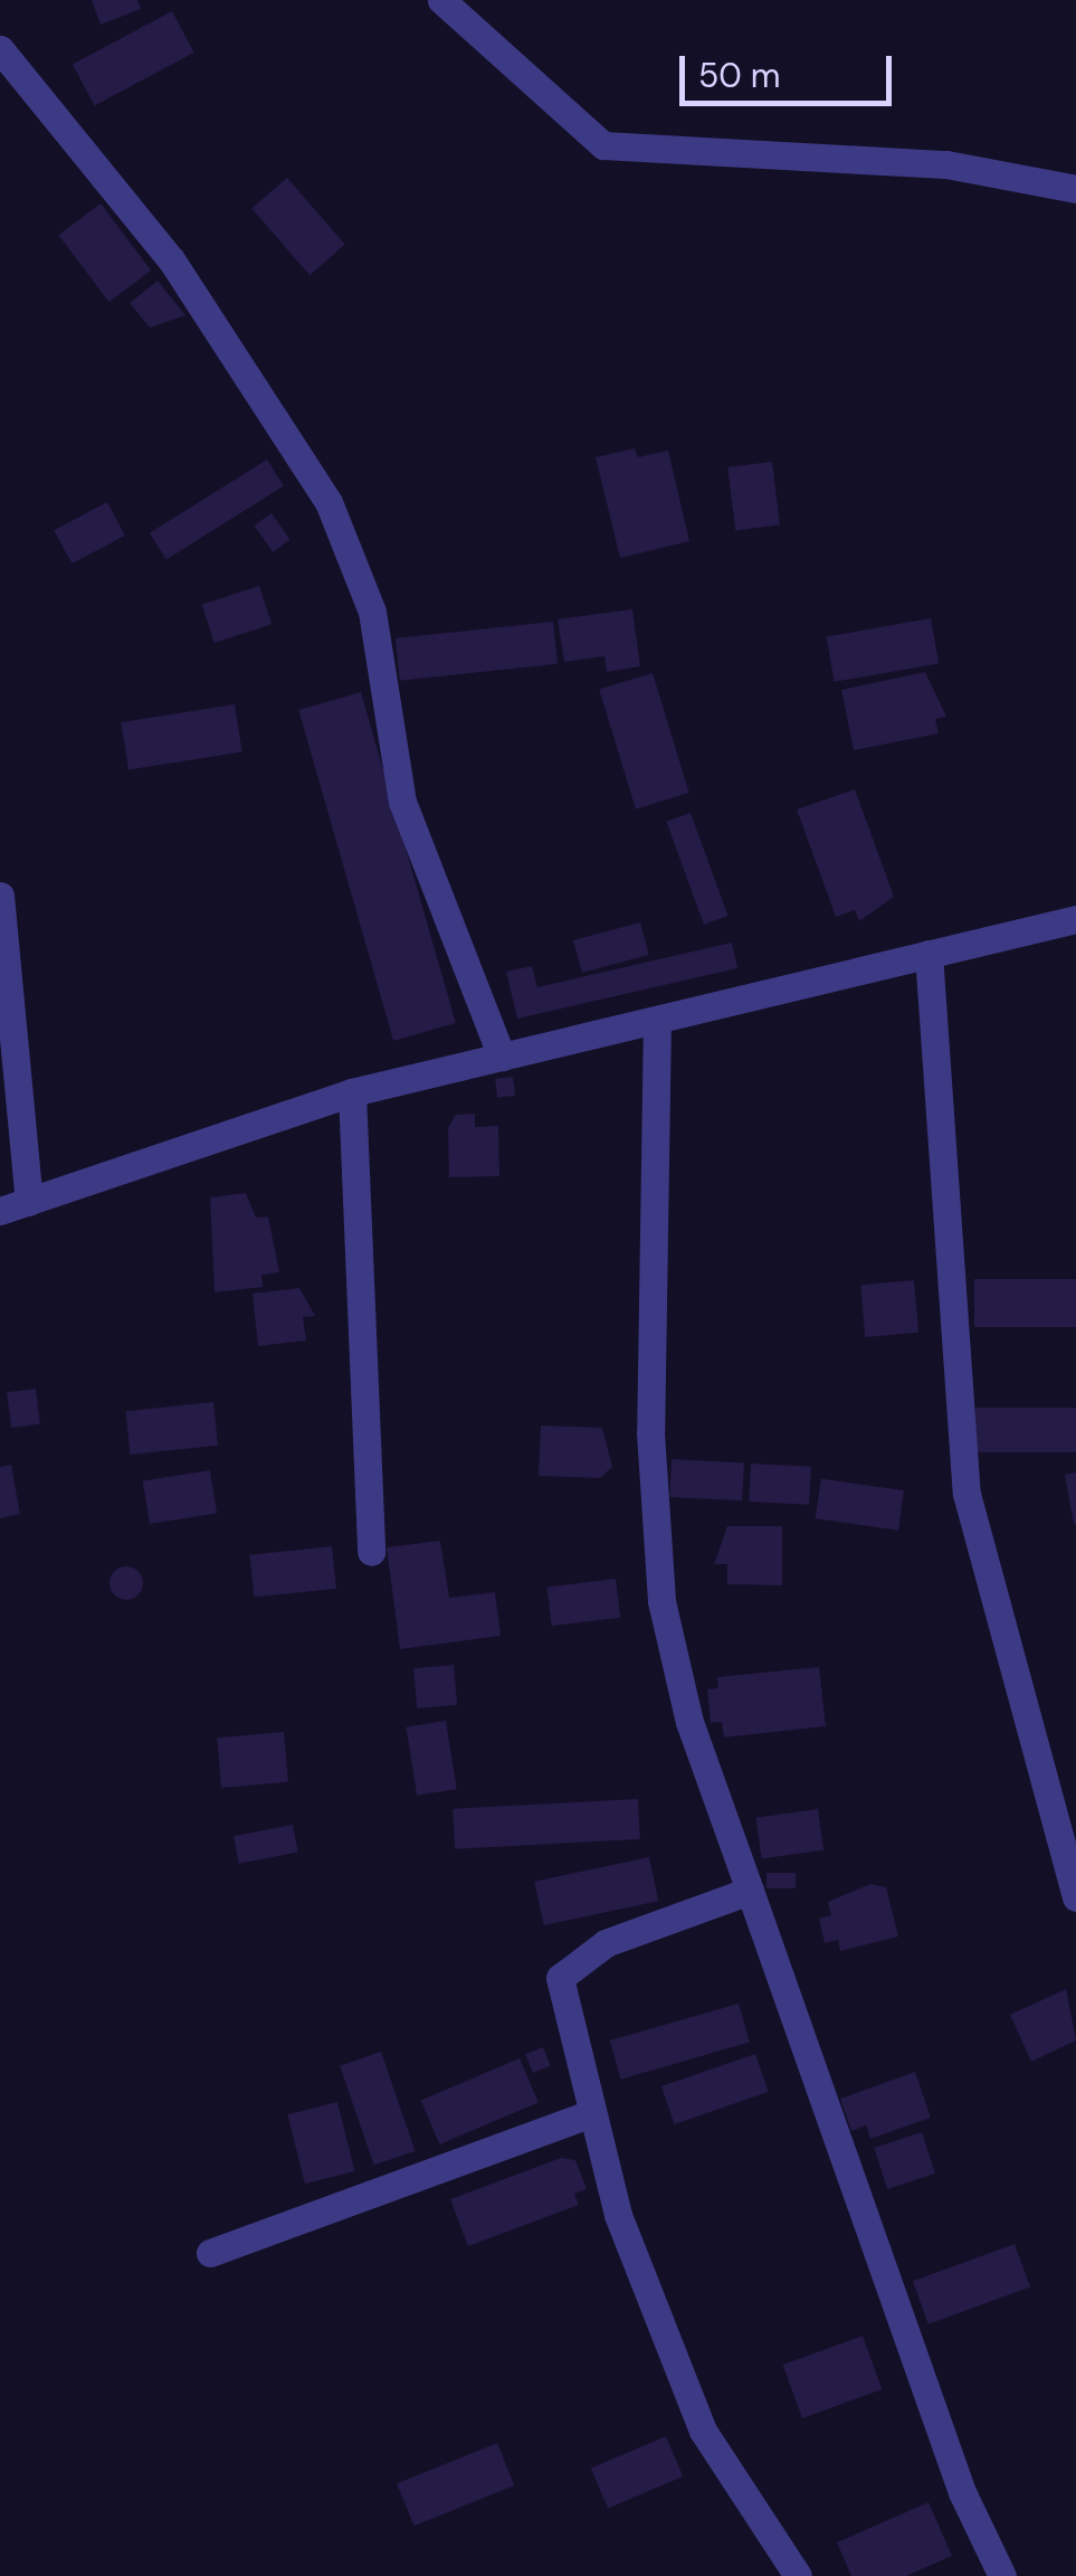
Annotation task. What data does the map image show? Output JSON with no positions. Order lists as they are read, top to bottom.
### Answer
{
  "scale_bar": "50 m"
}
